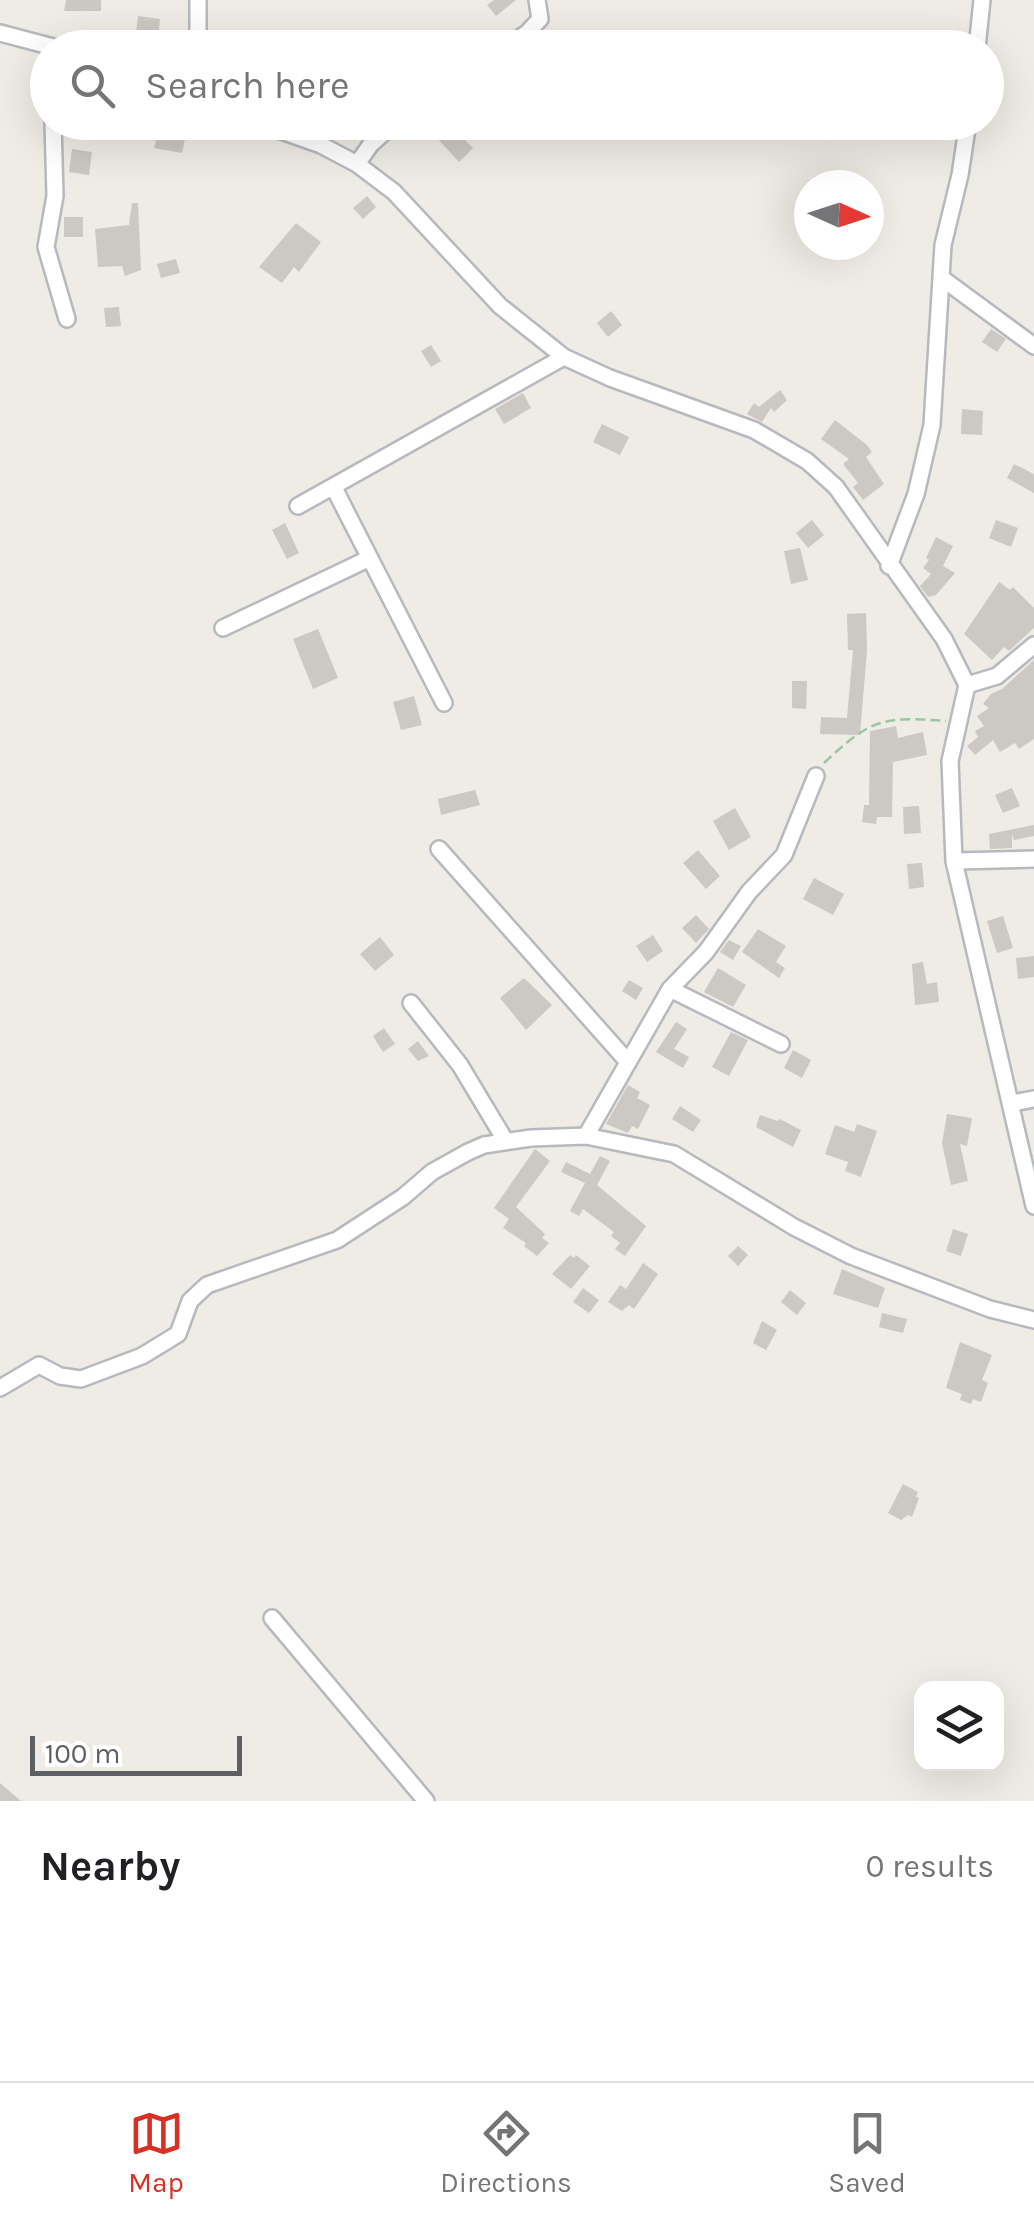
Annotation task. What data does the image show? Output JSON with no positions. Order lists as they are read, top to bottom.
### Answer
{
  "scale_bar": "100 m",
  "north": "right",
  "page": {
    "search": "Search here",
    "scale": "100 m",
    "heading": ["Nearby", "0 results"],
    "nav": ["Map", "Directions", "Saved"]
  }
}
